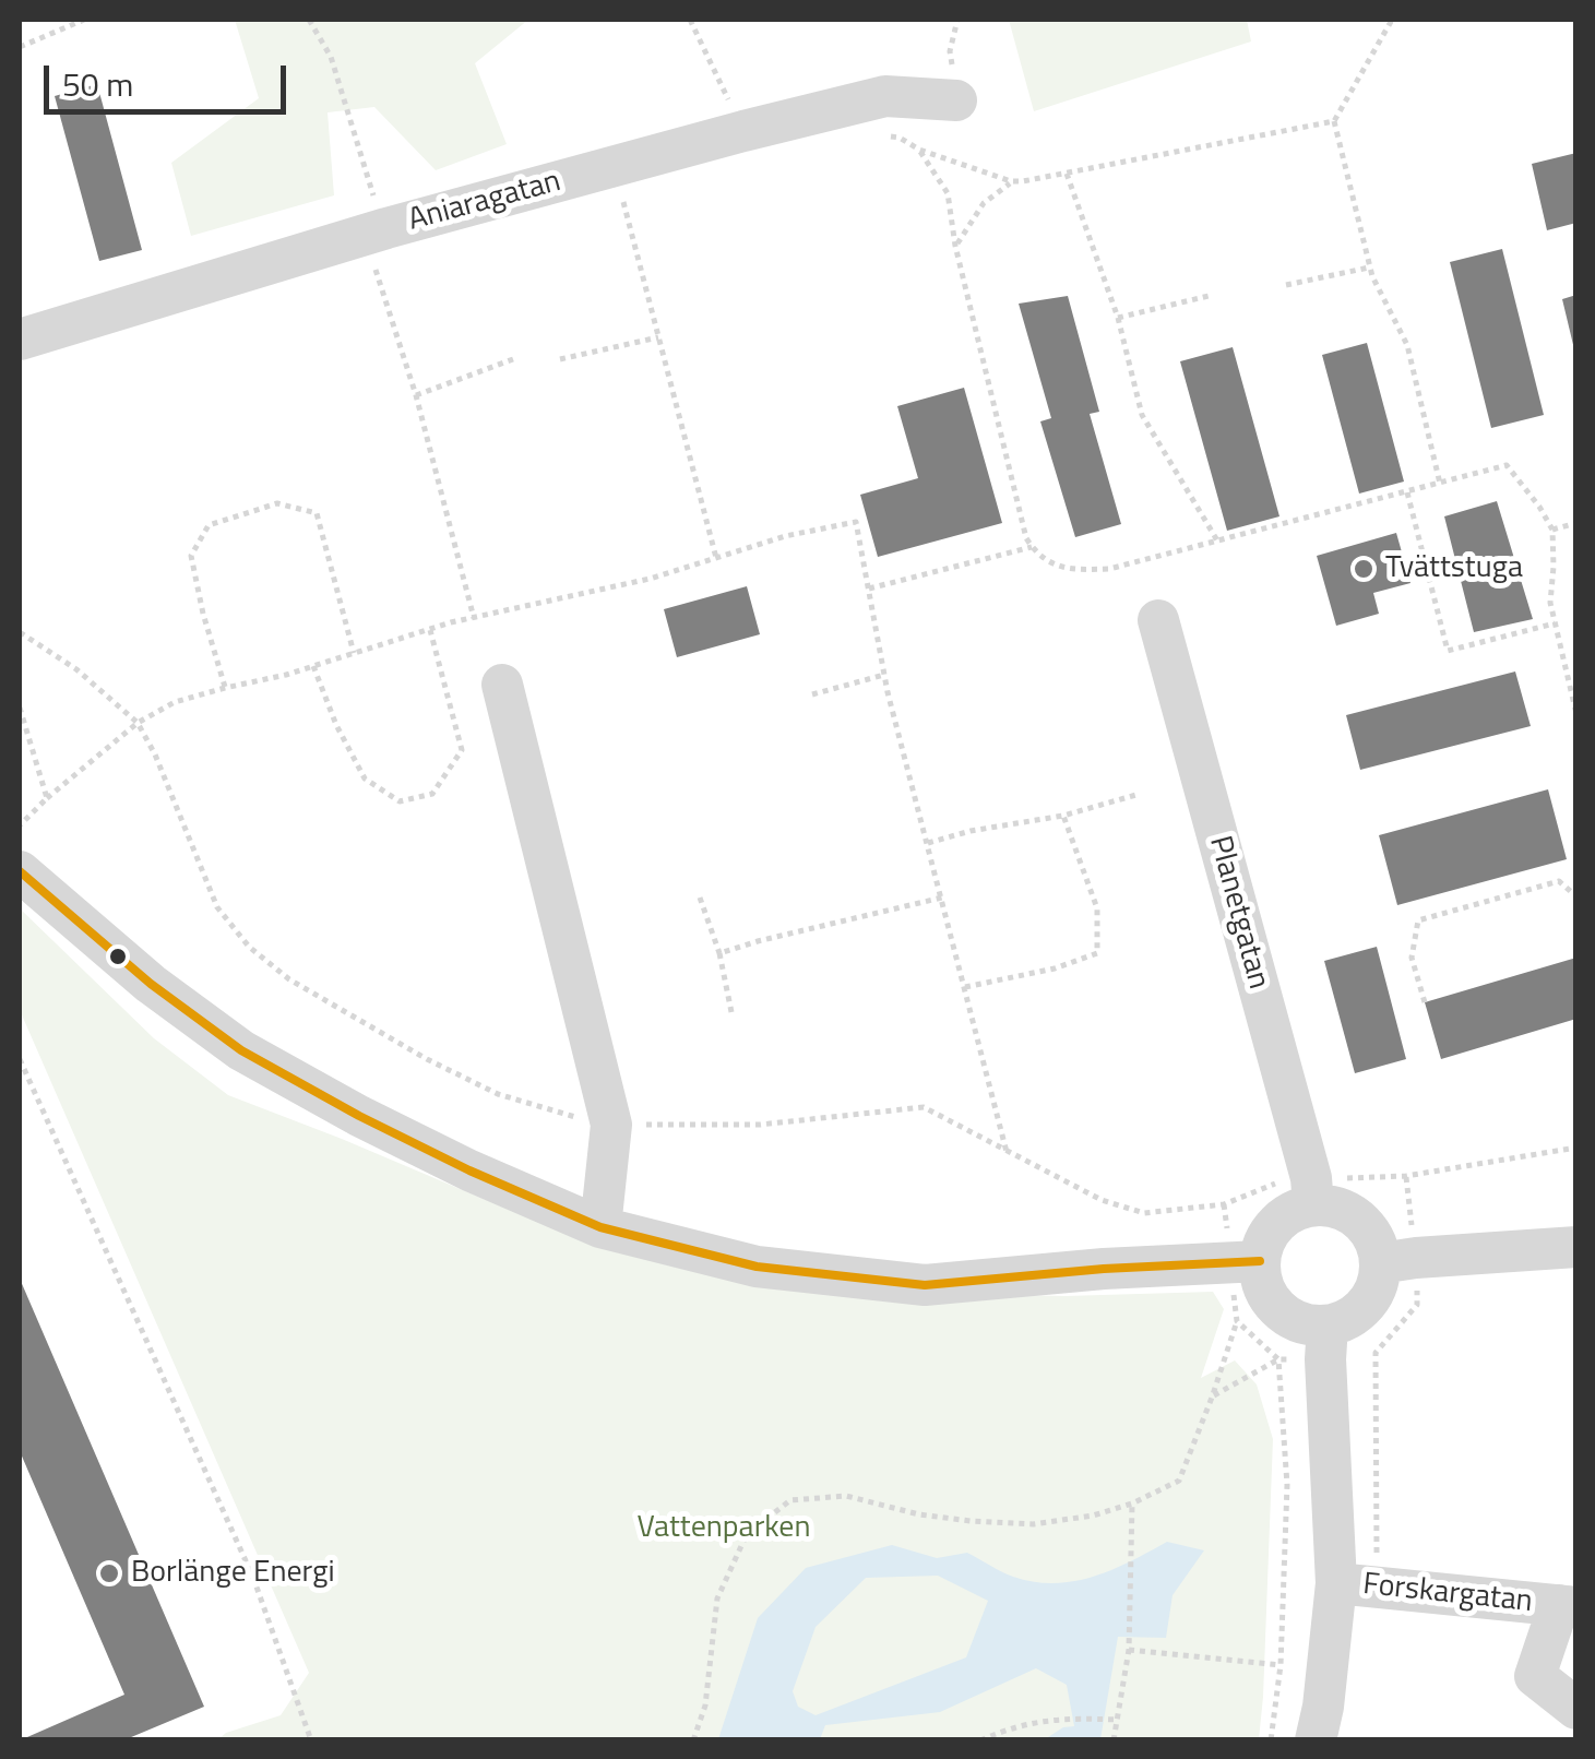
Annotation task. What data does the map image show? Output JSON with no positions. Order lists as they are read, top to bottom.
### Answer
{
  "streets": {
    "street": ["Aniaragatan", "Planetgatan", "Forskargatan"]
  },
  "parks": ["Vattenparken"],
  "places": ["Tvättstuga", "Borlänge Energi"],
  "scale_bar": "50 m"
}
